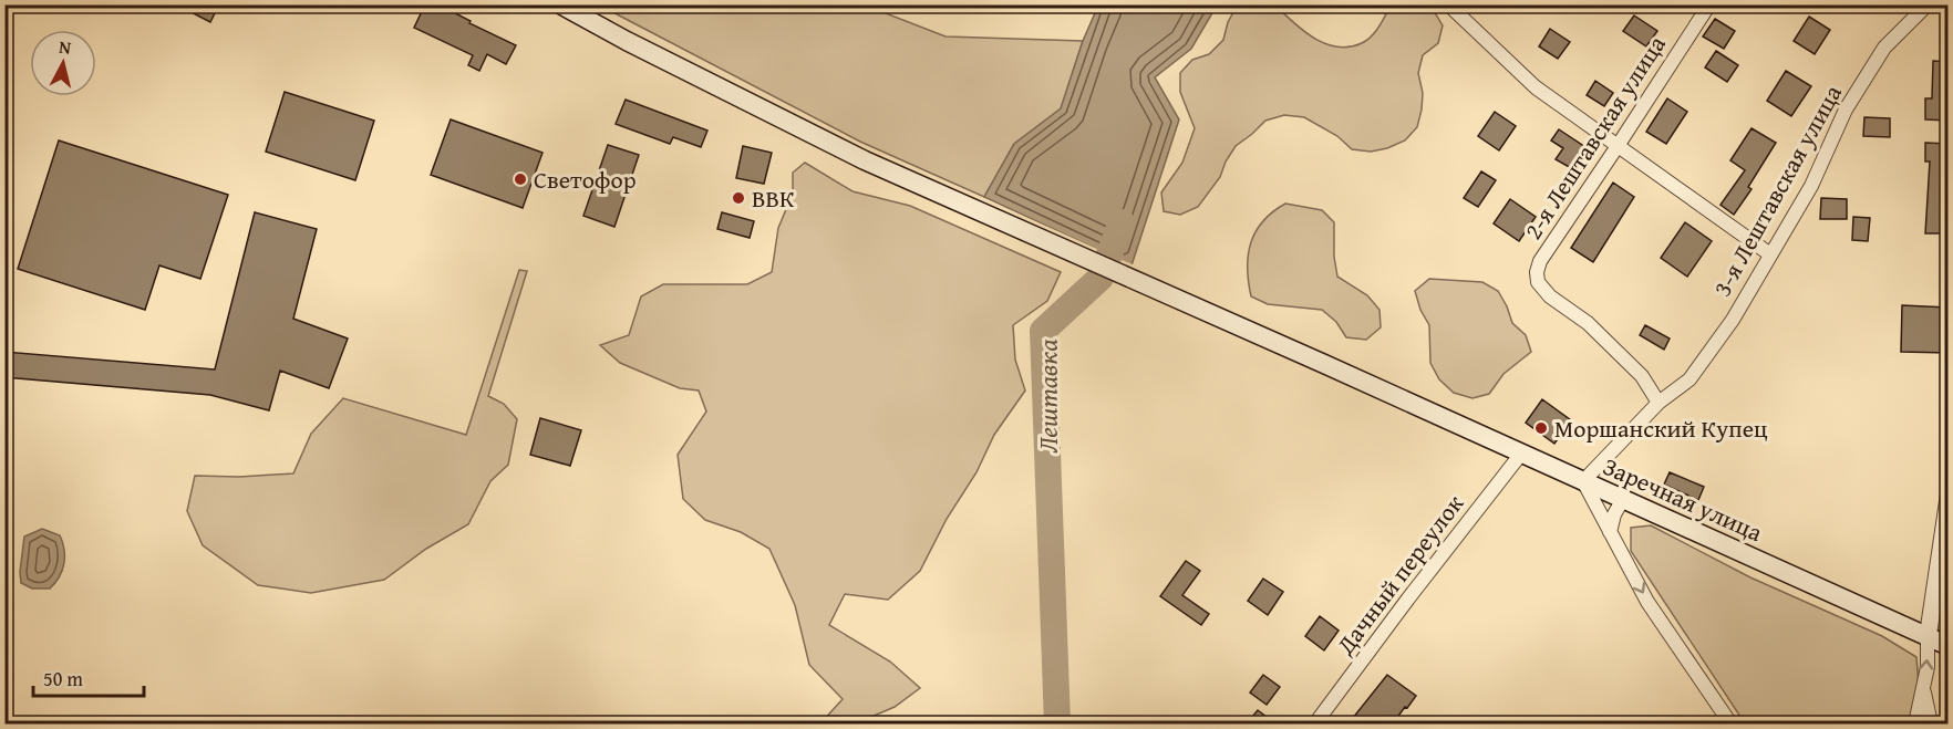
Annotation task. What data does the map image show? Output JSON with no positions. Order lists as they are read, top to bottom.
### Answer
{
  "streets": {
    "main road": ["Заречная улица"],
    "street": ["2-я Лештавская улица", "3-я Лештавская улица", "Дачный переулок"]
  },
  "crossings": [
    ["2-я Лештавская улица", "3-я Лештавская улица"],
    ["3-я Лештавская улица", "Заречная улица"],
    ["Заречная улица", "Дачный переулок"]
  ],
  "water": ["Лештавка"],
  "places": ["Светофор", "ВВК", "Моршанский Купец"],
  "scale_bar": "50 m",
  "north": "top"
}
